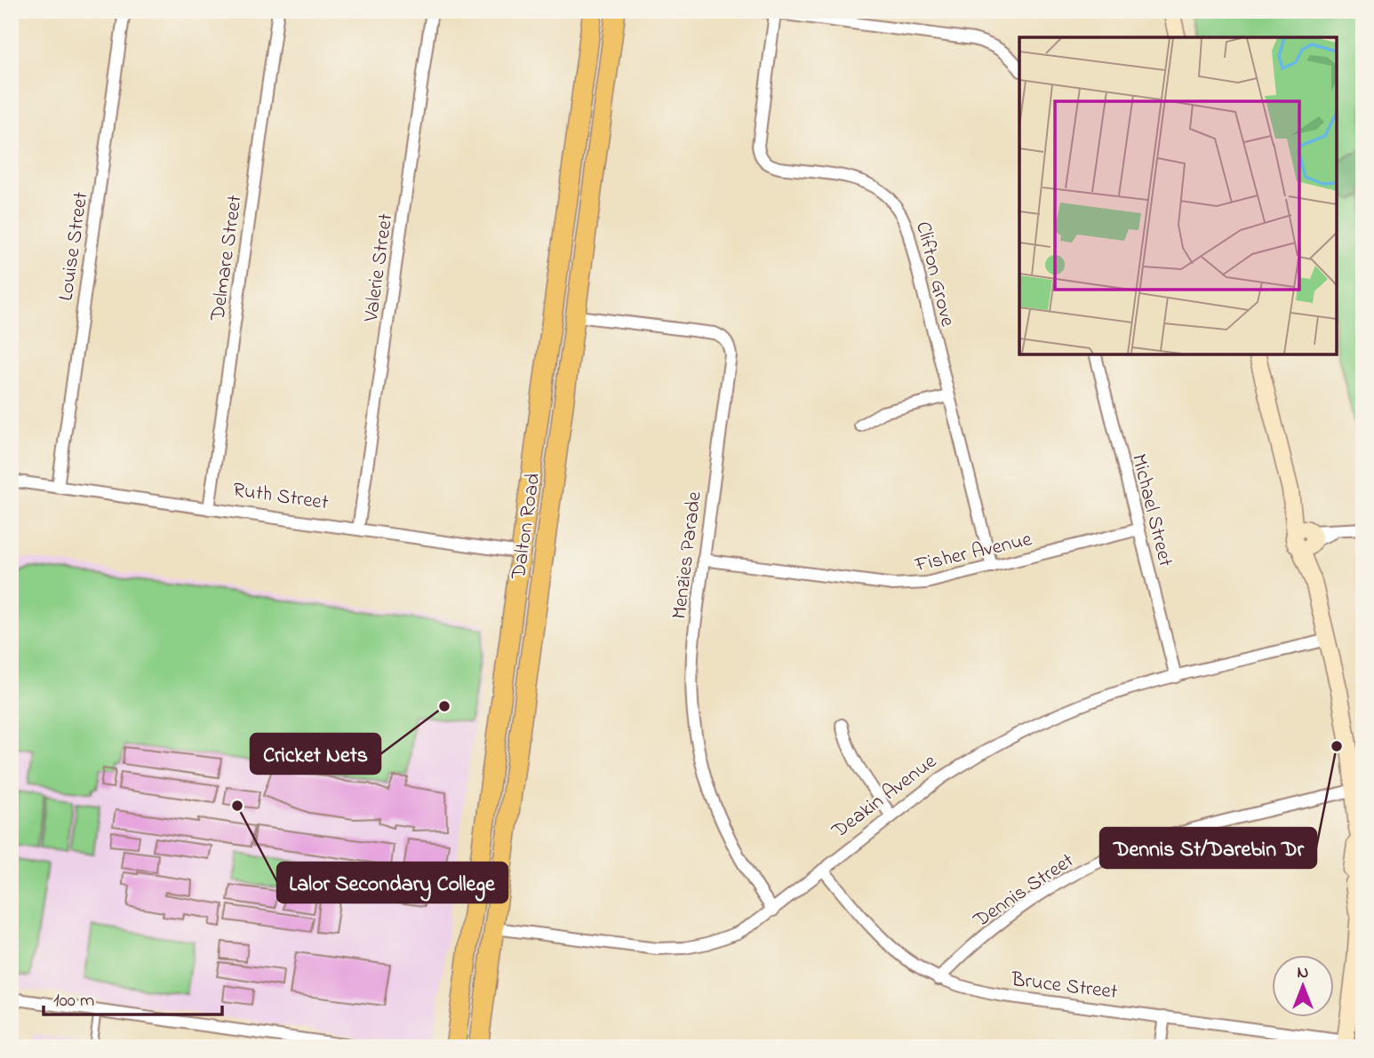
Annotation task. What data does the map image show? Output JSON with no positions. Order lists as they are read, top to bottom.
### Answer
{
  "streets": {
    "main road": ["Ruth Street", "Dalton Road", "Deakin Avenue"],
    "street": [
      "Louise Street",
      "Delmare Street",
      "Valerie Street",
      "Clifton Grove",
      "Michael Street",
      "Fisher Avenue",
      "Menzies Parade",
      "Dennis Street",
      "Bruce Street"
    ]
  },
  "crossings": [
    ["Louise Street", "Ruth Street"],
    ["Delmare Street", "Ruth Street"],
    ["Valerie Street", "Ruth Street"],
    ["Clifton Grove", "Fisher Avenue"],
    ["Ruth Street", "Dalton Road"],
    ["Michael Street", "Fisher Avenue"],
    ["Michael Street", "Deakin Avenue"],
    ["Dalton Road", "Menzies Parade"],
    ["Dalton Road", "Deakin Avenue"],
    ["Fisher Avenue", "Menzies Parade"],
    ["Menzies Parade", "Deakin Avenue"],
    ["Deakin Avenue", "Bruce Street"],
    ["Dennis Street", "Bruce Street"]
  ],
  "places": ["Cricket Nets", "Dennis St/Darebin Dr", "Lalor Secondary College"],
  "scale_bar": "100 m",
  "north": "top"
}
